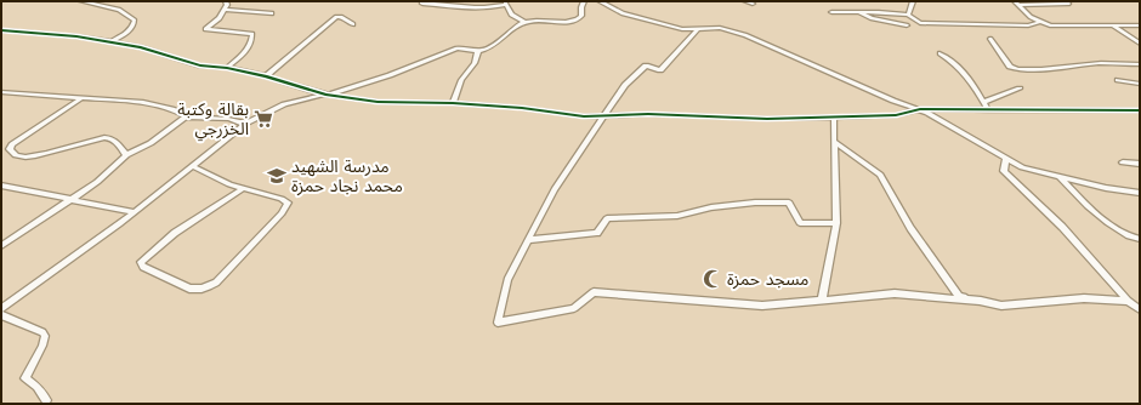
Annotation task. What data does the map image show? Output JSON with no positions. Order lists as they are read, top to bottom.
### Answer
{
  "places": {
    "supermarket": ["بقالة وكتبة الخزرجي"],
    "school or university": ["مدرسة الشهيد محمد نجاد حمزة"],
    "mosque": ["مسجد حمزة"]
  }
}
